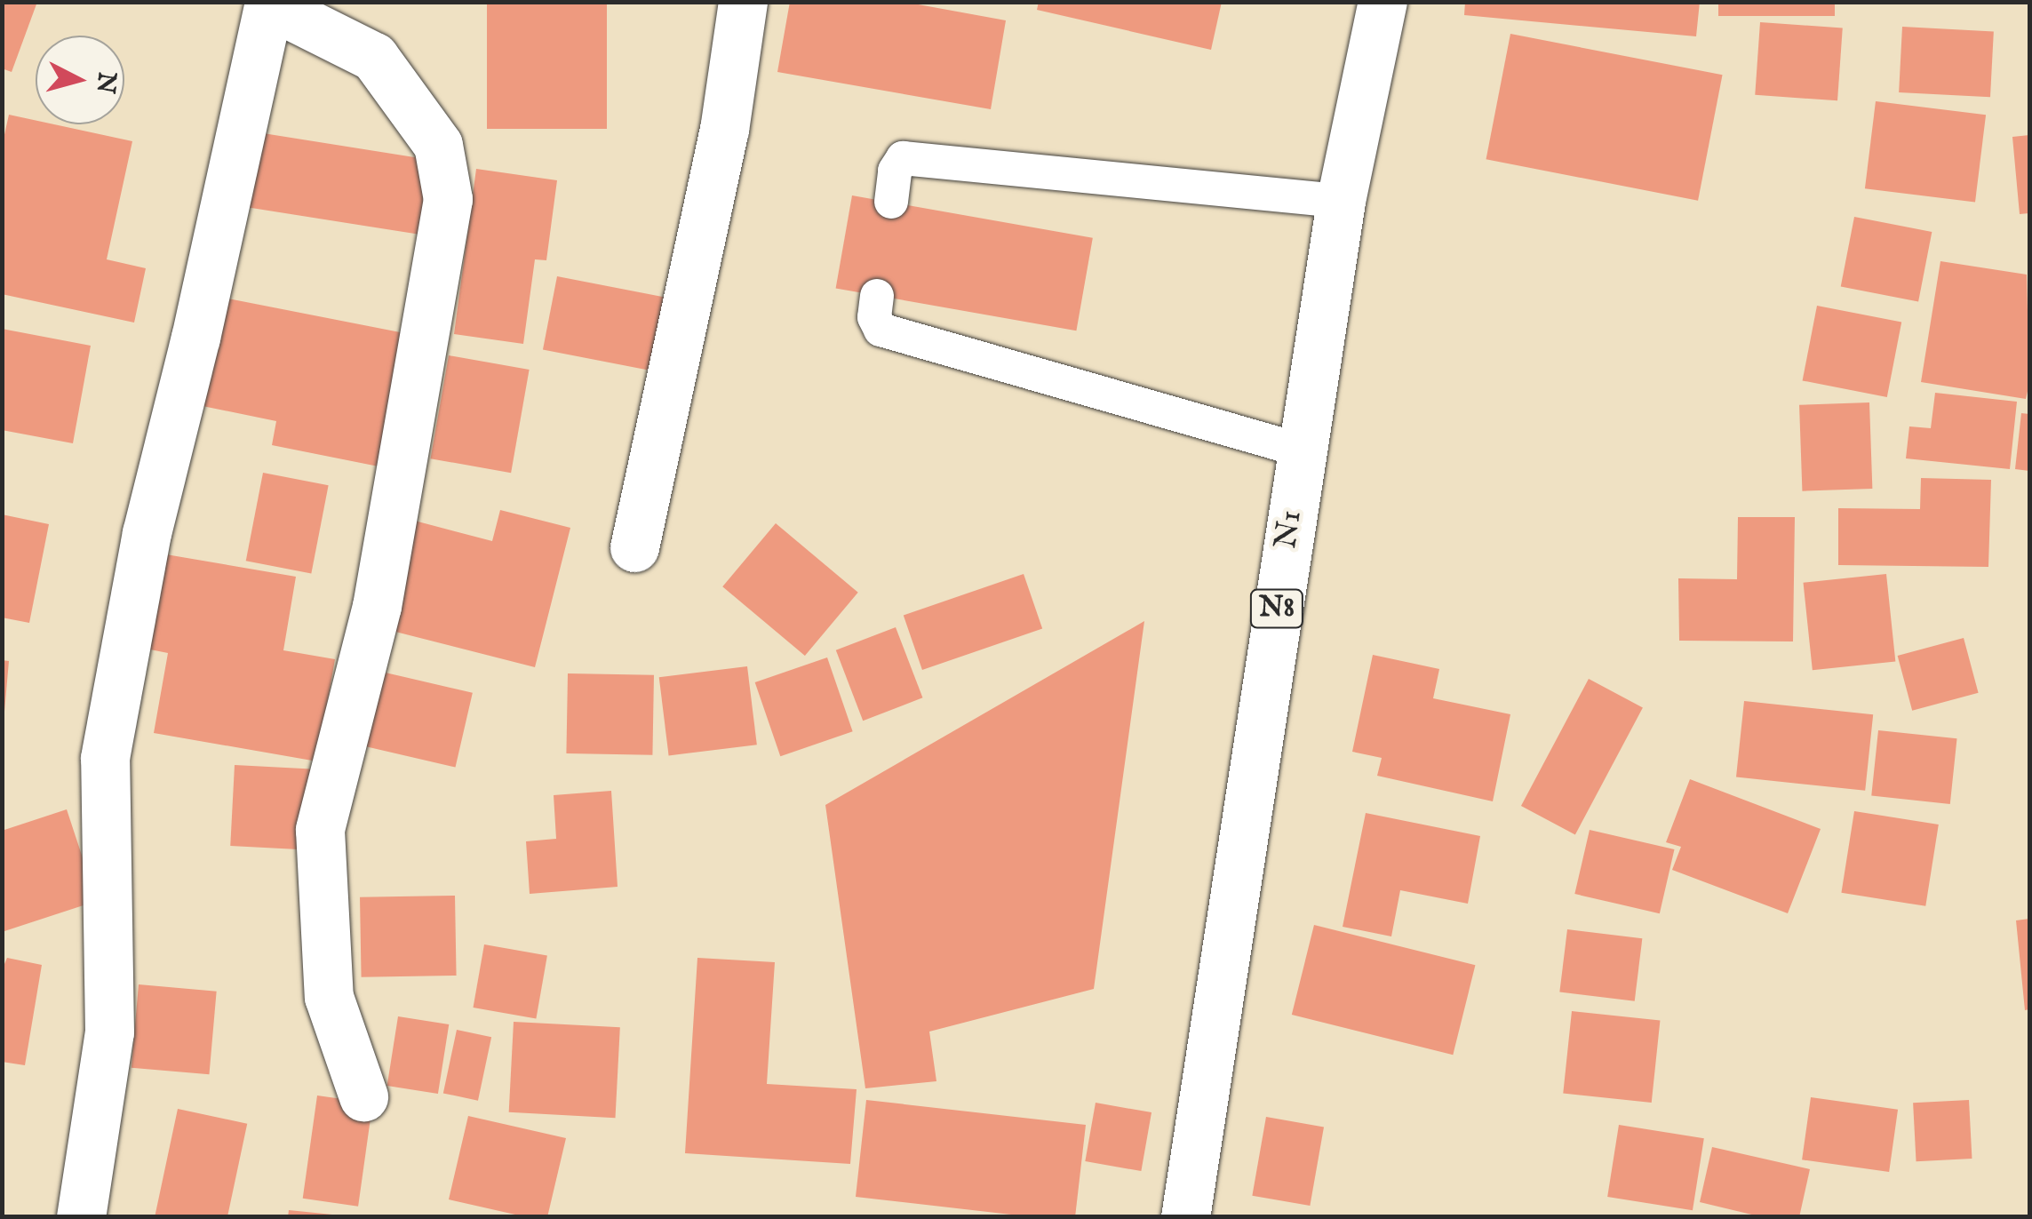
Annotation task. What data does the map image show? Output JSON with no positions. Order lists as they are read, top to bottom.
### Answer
{
  "streets": {
    "main road": ["N1", "N8"]
  },
  "north": "right"
}
